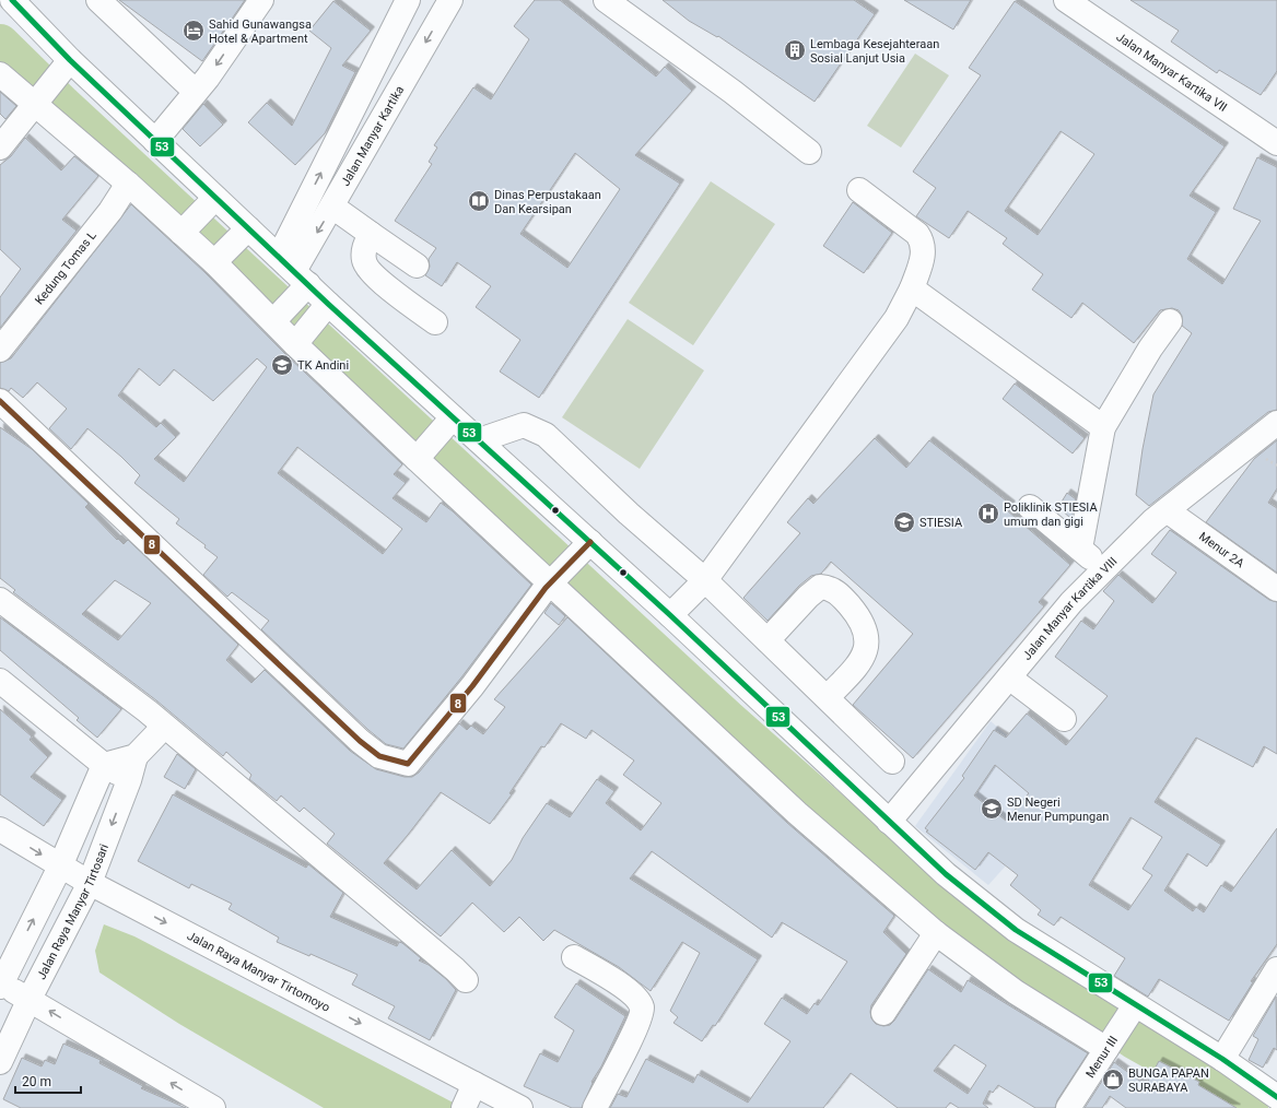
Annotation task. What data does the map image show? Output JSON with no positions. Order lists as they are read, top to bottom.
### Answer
{
  "streets": {
    "street": [
      "Jalan Manyar Kartika VII",
      "Jalan Manyar Kartika",
      "Kedung Tomas L",
      "Menur 2A",
      "Jalan Manyar Kartika VIII",
      "Jalan Raya Manyar Tirtosari",
      "Jalan Raya Manyar Tirtomoyo",
      "Menur III"
    ]
  },
  "crossings": [
    ["Menur 2A", "Jalan Manyar Kartika VIII"],
    ["Jalan Raya Manyar Tirtosari", "Jalan Raya Manyar Tirtomoyo"]
  ],
  "places": {
    "hotel": ["Sahid Gunawangsa Hotel & Apartment"],
    "building": ["Lembaga Kesejahteraan Sosial Lanjut Usia"],
    "library": ["Dinas Perpustakaan Dan Kearsipan"],
    "school or university": ["TK Andini", "STIESIA", "SD Negeri Menur Pumpungan"],
    "hospital": ["Poliklinik STIESIA umum dan gigi"],
    "shop": ["BUNGA PAPAN SURABAYA"]
  },
  "lines": ["transit line 53", "transit line 8"],
  "scale_bar": "20 m"
}
